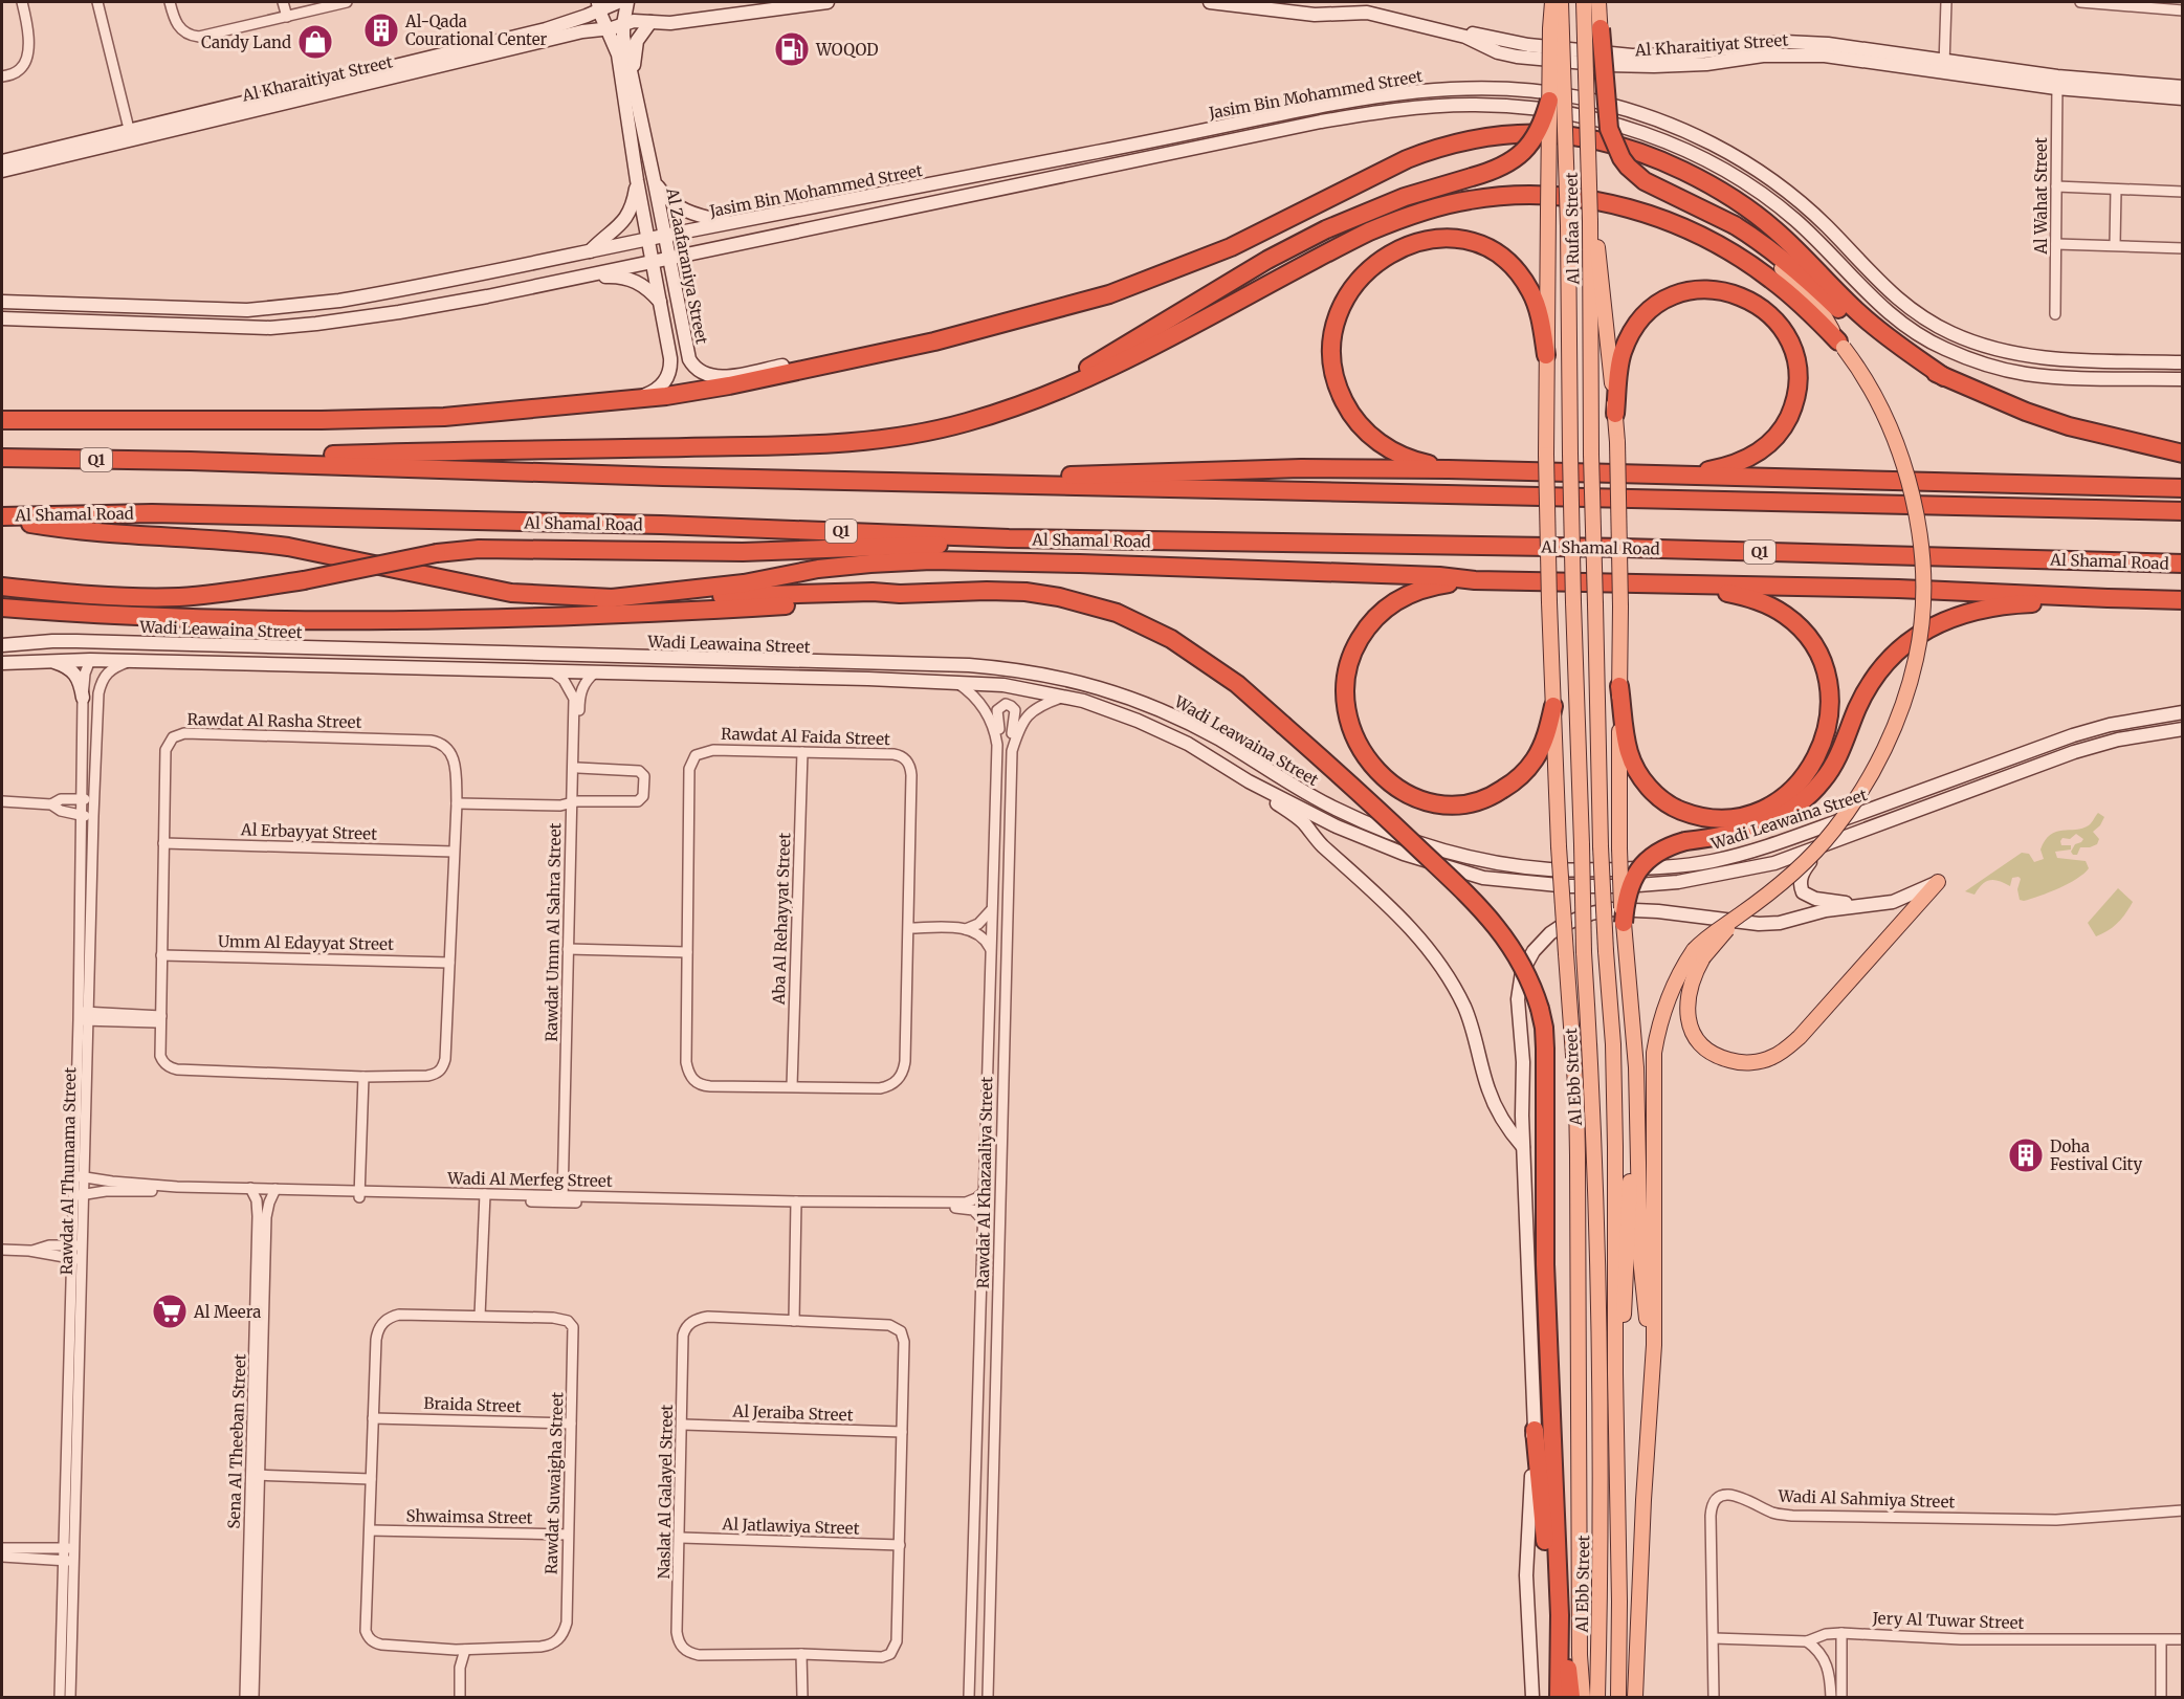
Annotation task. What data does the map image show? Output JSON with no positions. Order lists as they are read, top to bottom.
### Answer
{
  "streets": {
    "highway": ["Q1", "Al Shamal Road"],
    "main road": [
      "Al Kharaitiyat Street",
      "Jasim Bin Mohammed Street",
      "Al Rufaa Street",
      "Al Zaafaraniya Street",
      "Wadi Leawaina Street",
      "Al Ebb Street"
    ],
    "street": [
      "Al Wahat Street",
      "Rawdat Al Rasha Street",
      "Rawdat Al Faida Street",
      "Al Erbayyat Street",
      "Aba Al Rehayyat Street",
      "Rawdat Umm Al Sahra Street",
      "Umm Al Edayyat Street",
      "Rawdat Al Thumama Street",
      "Wadi Al Merfeg Street",
      "Rawdat Al Khazaaliya Street",
      "Braida Street",
      "Al Jeraiba Street",
      "Sena Al Theeban Street",
      "Rawdat Suwaigha Street",
      "Naslat Al Galayel Street",
      "Wadi Al Sahmiya Street",
      "Shwaimsa Street",
      "Al Jatlawiya Street",
      "Jery Al Tuwar Street"
    ]
  },
  "crossings": [
    ["Al Kharaitiyat Street", "Al Wahat Street"],
    ["Al Kharaitiyat Street", "Al Zaafaraniya Street"],
    ["Jasim Bin Mohammed Street", "Al Zaafaraniya Street"],
    ["Al Rufaa Street", "Al Ebb Street"],
    ["Wadi Leawaina Street", "Rawdat Umm Al Sahra Street"],
    ["Wadi Leawaina Street", "Rawdat Al Thumama Street"],
    ["Wadi Leawaina Street", "Rawdat Al Khazaaliya Street"],
    ["Rawdat Al Rasha Street", "Al Erbayyat Street"],
    ["Rawdat Al Rasha Street", "Umm Al Edayyat Street"],
    ["Rawdat Al Faida Street", "Aba Al Rehayyat Street"],
    ["Rawdat Umm Al Sahra Street", "Wadi Al Merfeg Street"],
    ["Rawdat Al Thumama Street", "Wadi Al Merfeg Street"],
    ["Wadi Al Merfeg Street", "Rawdat Al Khazaaliya Street"],
    ["Wadi Al Merfeg Street", "Sena Al Theeban Street"],
    ["Braida Street", "Rawdat Suwaigha Street"],
    ["Al Jeraiba Street", "Naslat Al Galayel Street"],
    ["Rawdat Suwaigha Street", "Shwaimsa Street"],
    ["Naslat Al Galayel Street", "Al Jatlawiya Street"],
    ["Wadi Al Sahmiya Street", "Jery Al Tuwar Street"]
  ],
  "places": {
    "building": ["Al-Qada Courational Center", "Doha Festival City"],
    "shop": ["Candy Land"],
    "fuel station": ["WOQOD"],
    "supermarket": ["Al Meera"]
  }
}
